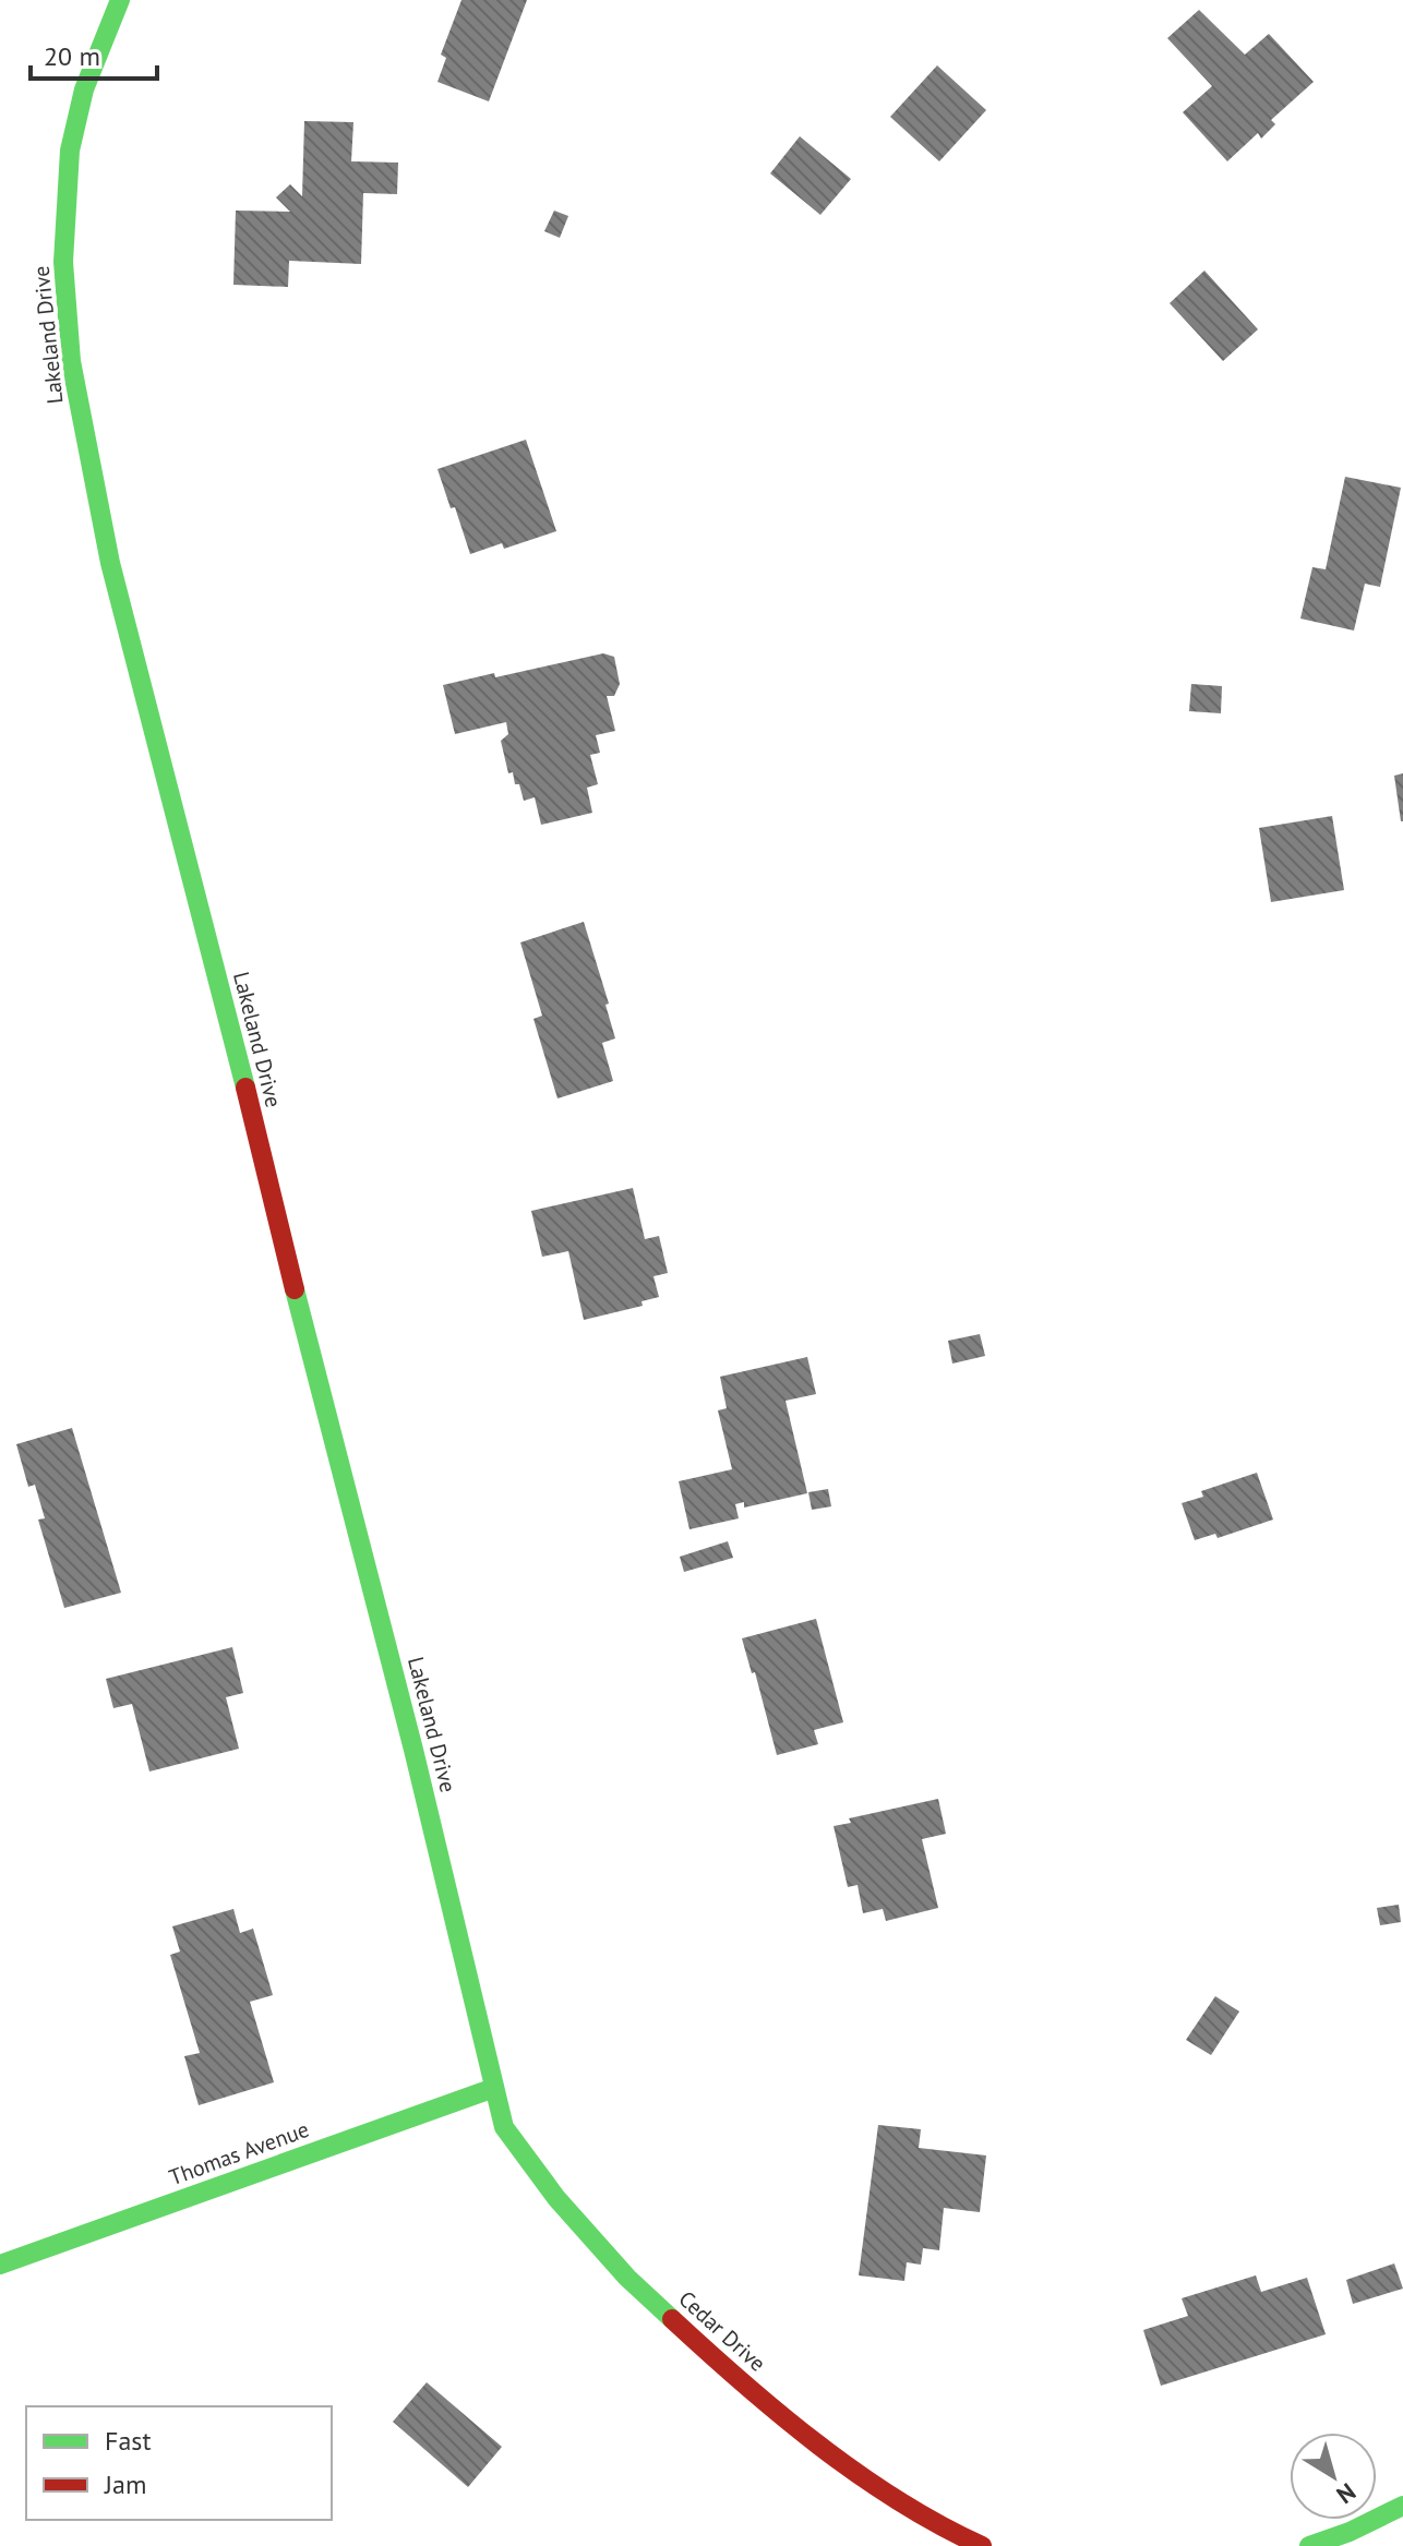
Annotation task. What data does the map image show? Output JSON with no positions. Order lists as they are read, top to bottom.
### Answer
{
  "streets": {
    "street": ["Lakeland Drive", "Thomas Avenue", "Cedar Drive"]
  },
  "crossings": [
    ["Lakeland Drive", "Thomas Avenue"],
    ["Lakeland Drive", "Cedar Drive"],
    ["Thomas Avenue", "Cedar Drive"]
  ],
  "legend": ["Fast", "Jam"],
  "scale_bar": "20 m",
  "north": "bottom right"
}
